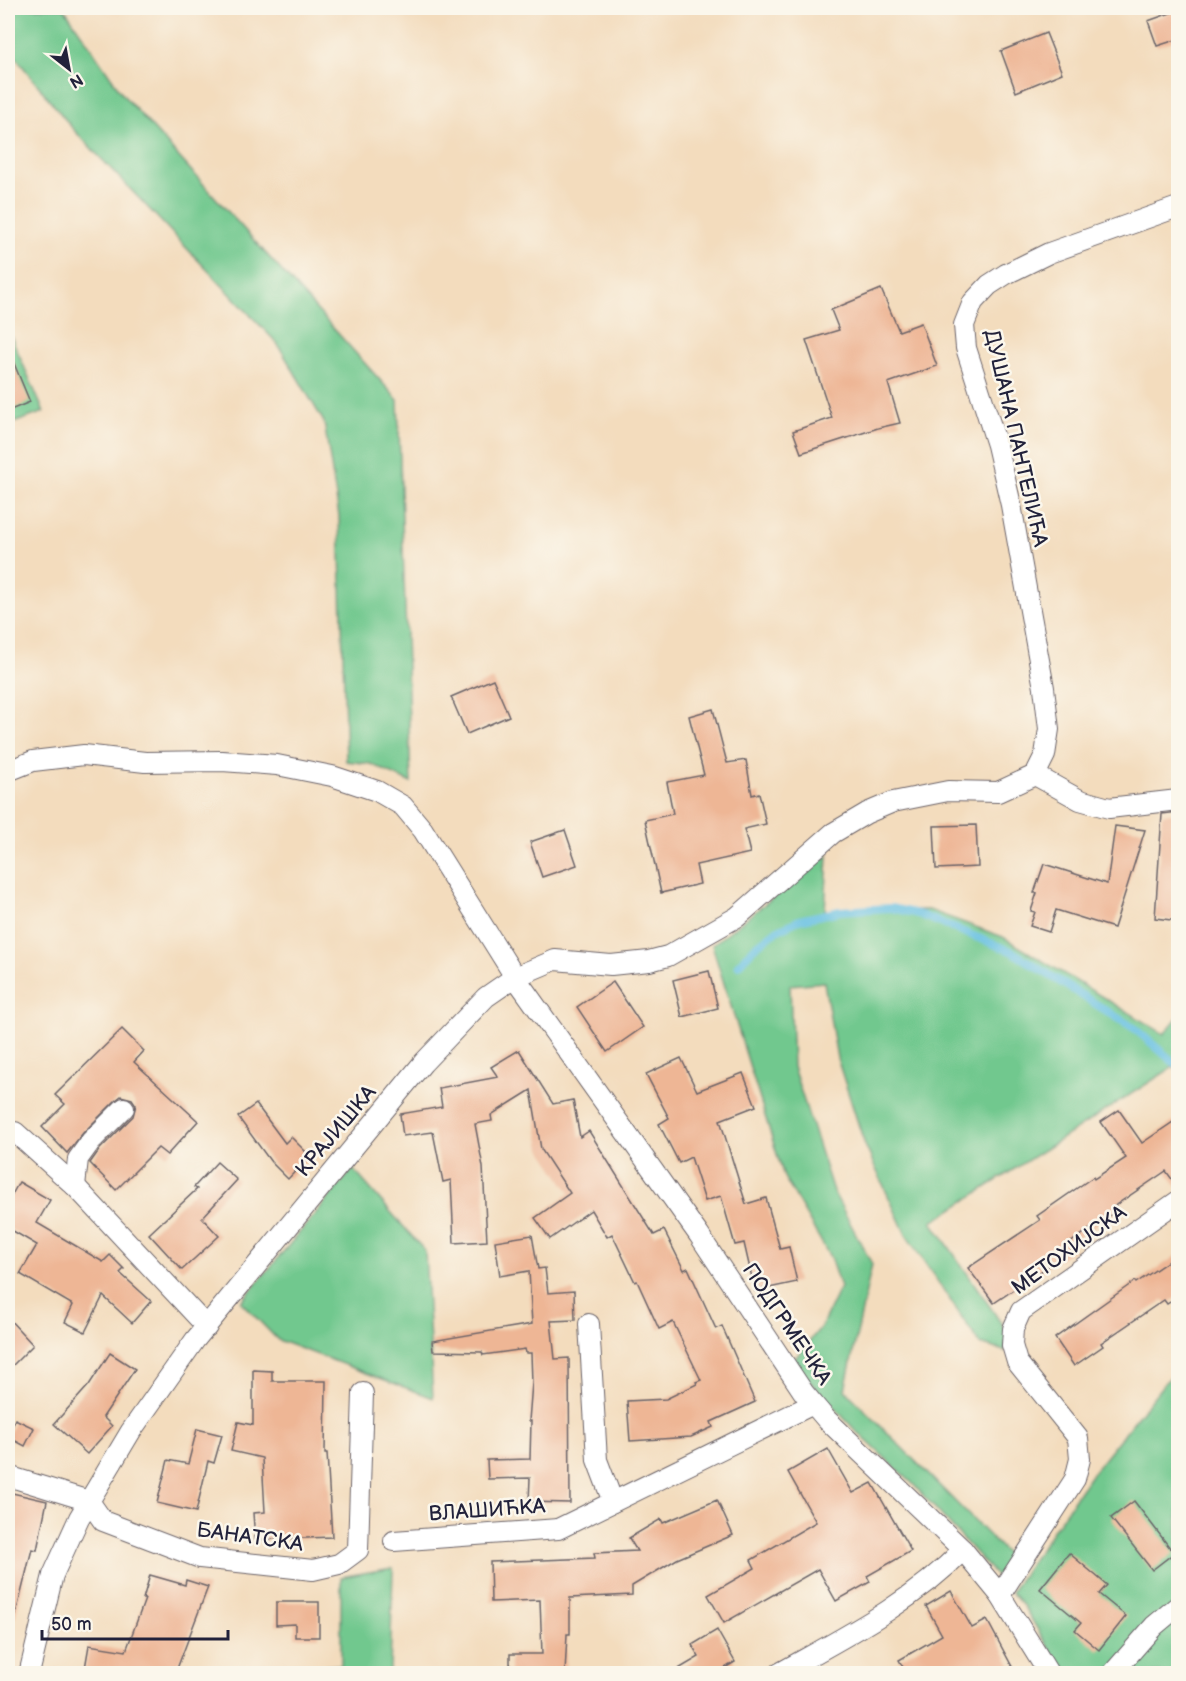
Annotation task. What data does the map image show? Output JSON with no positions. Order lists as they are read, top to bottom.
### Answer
{
  "streets": {
    "street": [
      "ДУШАНА ПАНТЕЛИЋА",
      "КРАЈИШКА",
      "МЕТОХИЈСКА",
      "ПОДГРМЕЧКА",
      "ВЛАШИЋКА",
      "БАНАТСКА"
    ]
  },
  "crossings": [
    ["КРАЈИШКА", "ПОДГРМЕЧКА"],
    ["КРАЈИШКА", "БАНАТСКА"],
    ["МЕТОХИЈСКА", "ПОДГРМЕЧКА"],
    ["ПОДГРМЕЧКА", "ВЛАШИЋКА"]
  ],
  "scale_bar": "50 m",
  "north": "bottom right"
}
